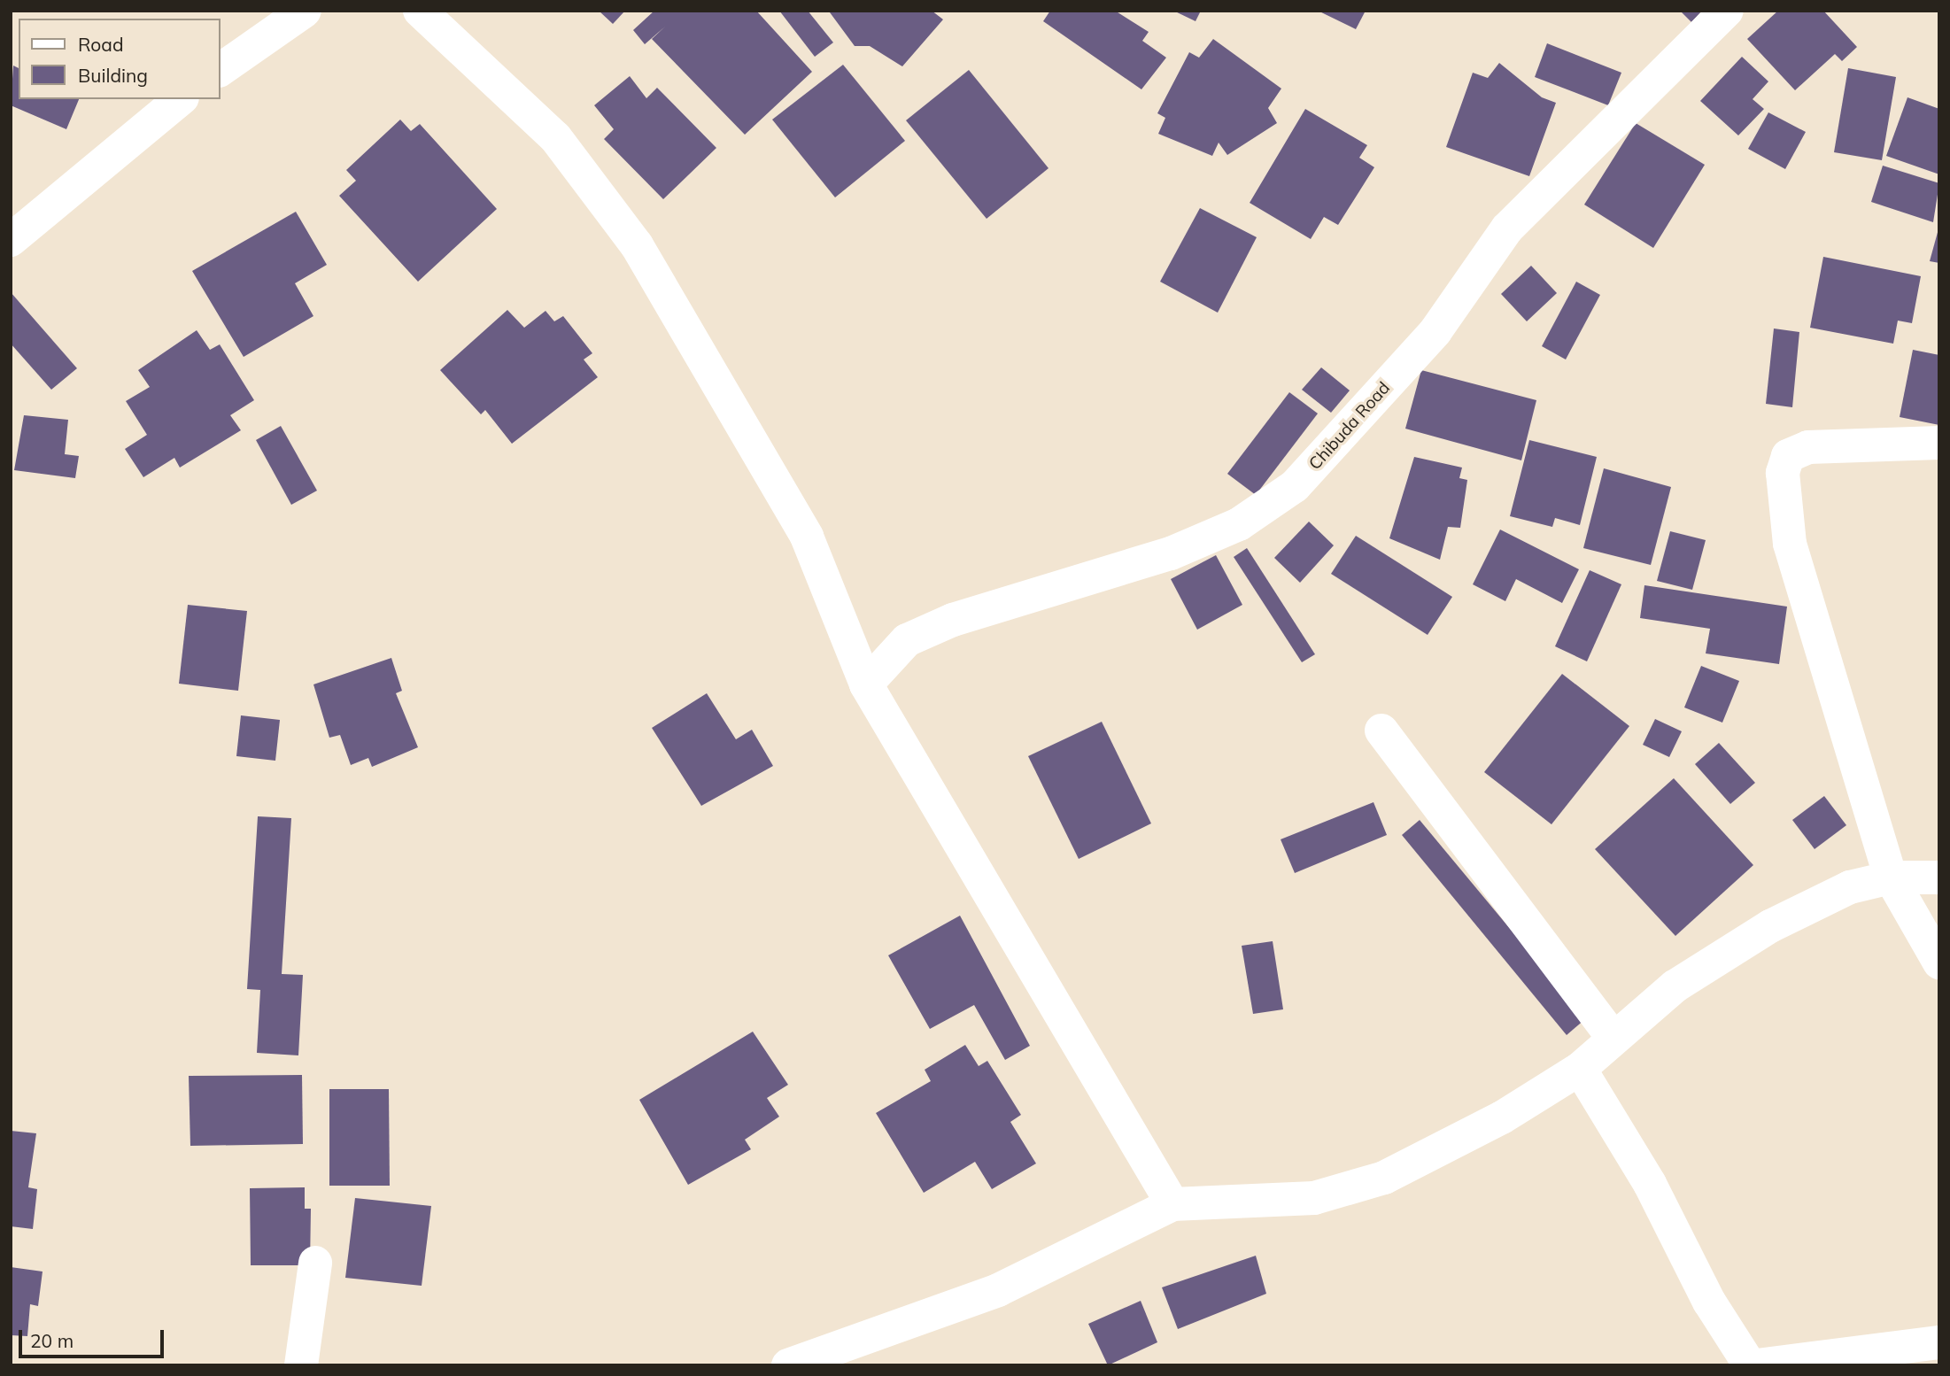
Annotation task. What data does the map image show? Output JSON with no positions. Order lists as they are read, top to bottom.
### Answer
{
  "streets": {
    "street": ["Chibuda Road"]
  },
  "legend": ["Road", "Building"],
  "scale_bar": "20 m"
}
